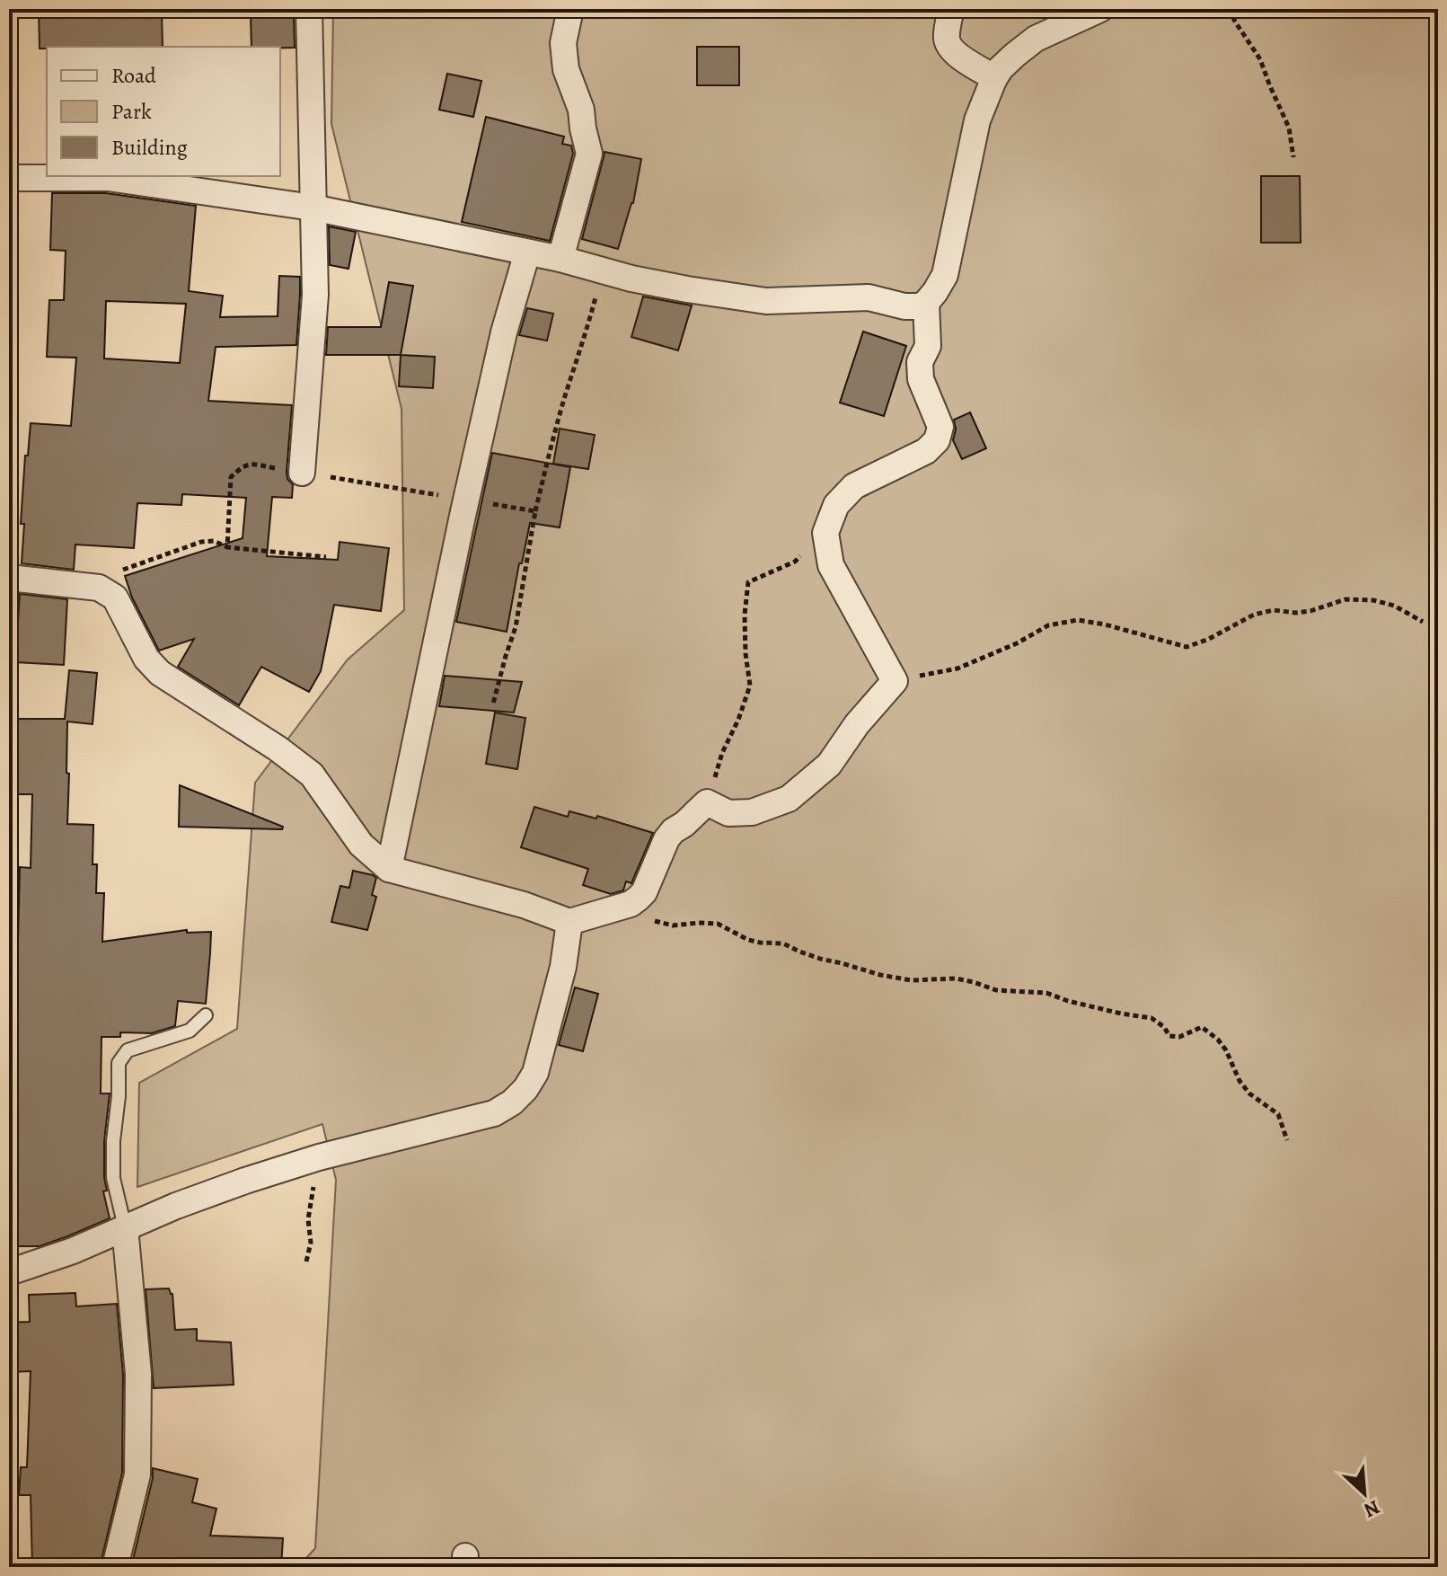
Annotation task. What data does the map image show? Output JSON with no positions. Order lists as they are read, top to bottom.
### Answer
{
  "legend": ["Road", "Park", "Building"],
  "north": "bottom right"
}
